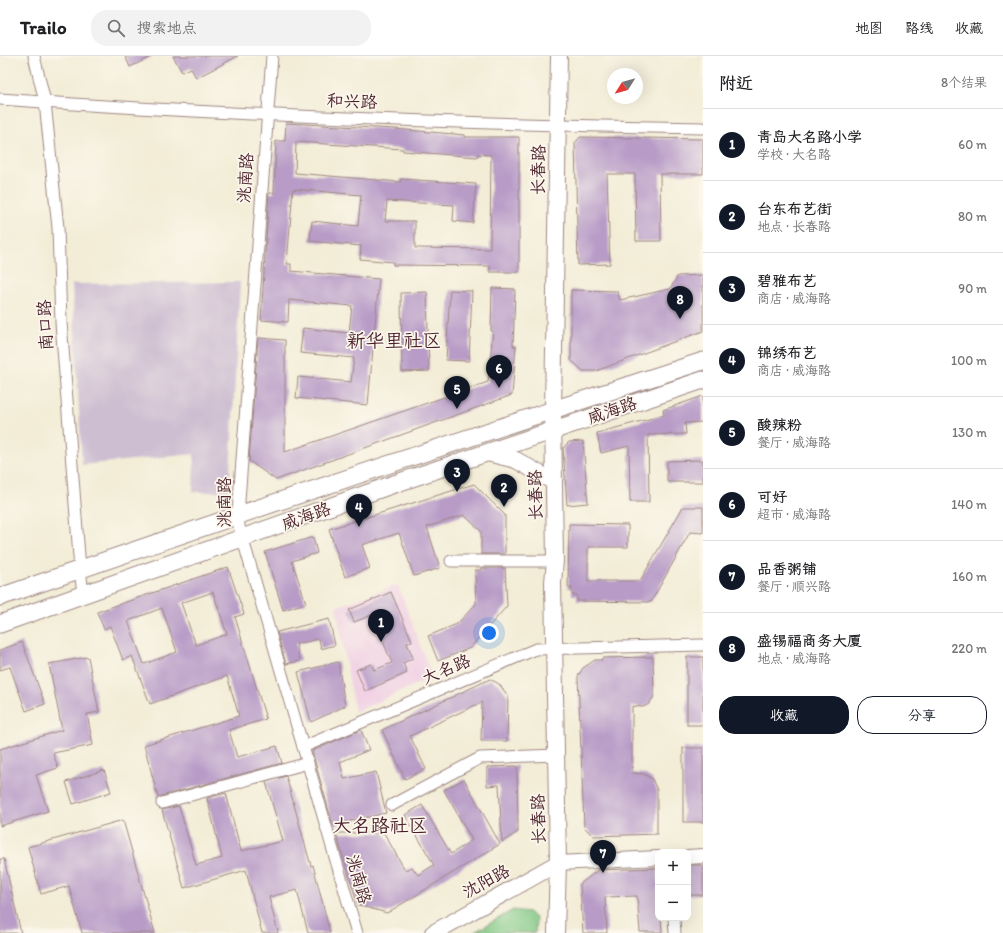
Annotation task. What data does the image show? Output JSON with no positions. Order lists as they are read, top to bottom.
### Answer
{
  "streets": {
    "main road": ["长春路", "威海路", "沈阳路"],
    "street": [
      "和兴路",
      "洮南路",
      "南口路",
      "大名路"
    ]
  },
  "crossings": [
    ["和兴路", "长春路"],
    ["和兴路", "洮南路"],
    ["和兴路", "南口路"],
    ["长春路", "威海路"],
    ["长春路", "大名路"],
    ["长春路", "沈阳路"],
    ["洮南路", "威海路"],
    ["洮南路", "大名路"],
    ["南口路", "威海路"]
  ],
  "districts": ["新华里社区", "大名路社区"],
  "north": "bottom left",
  "page": {
    "header": "Trailo",
    "search": "搜索地点",
    "nav": ["地图", "路线", "收藏"],
    "heading": ["附近", "8个结果"],
    "list": [
      {
        "mark": "1",
        "name": "青岛大名路小学",
        "note": "学校 · 大名路",
        "value": "60 m"
      },
      {
        "mark": "2",
        "name": "台东布艺街",
        "note": "地点 · 长春路",
        "value": "80 m"
      },
      {
        "mark": "3",
        "name": "碧雅布艺",
        "note": "商店 · 威海路",
        "value": "90 m"
      },
      {
        "mark": "4",
        "name": "锦绣布艺",
        "note": "商店 · 威海路",
        "value": "100 m"
      },
      {
        "mark": "5",
        "name": "酸辣粉",
        "note": "餐厅 · 威海路",
        "value": "130 m"
      },
      {
        "mark": "6",
        "name": "可好",
        "note": "超市 · 威海路",
        "value": "140 m"
      },
      {
        "mark": "7",
        "name": "品香粥铺",
        "note": "餐厅 · 顺兴路",
        "value": "160 m"
      },
      {
        "mark": "8",
        "name": "盛锡福商务大厦",
        "note": "地点 · 威海路",
        "value": "220 m"
      }
    ],
    "pins": [
      "8",
      "6",
      "5",
      "3",
      "2",
      "4",
      "1",
      "7"
    ],
    "buttons": ["收藏", "分享"],
    "map_buttons": ["+", "−"]
  }
}
